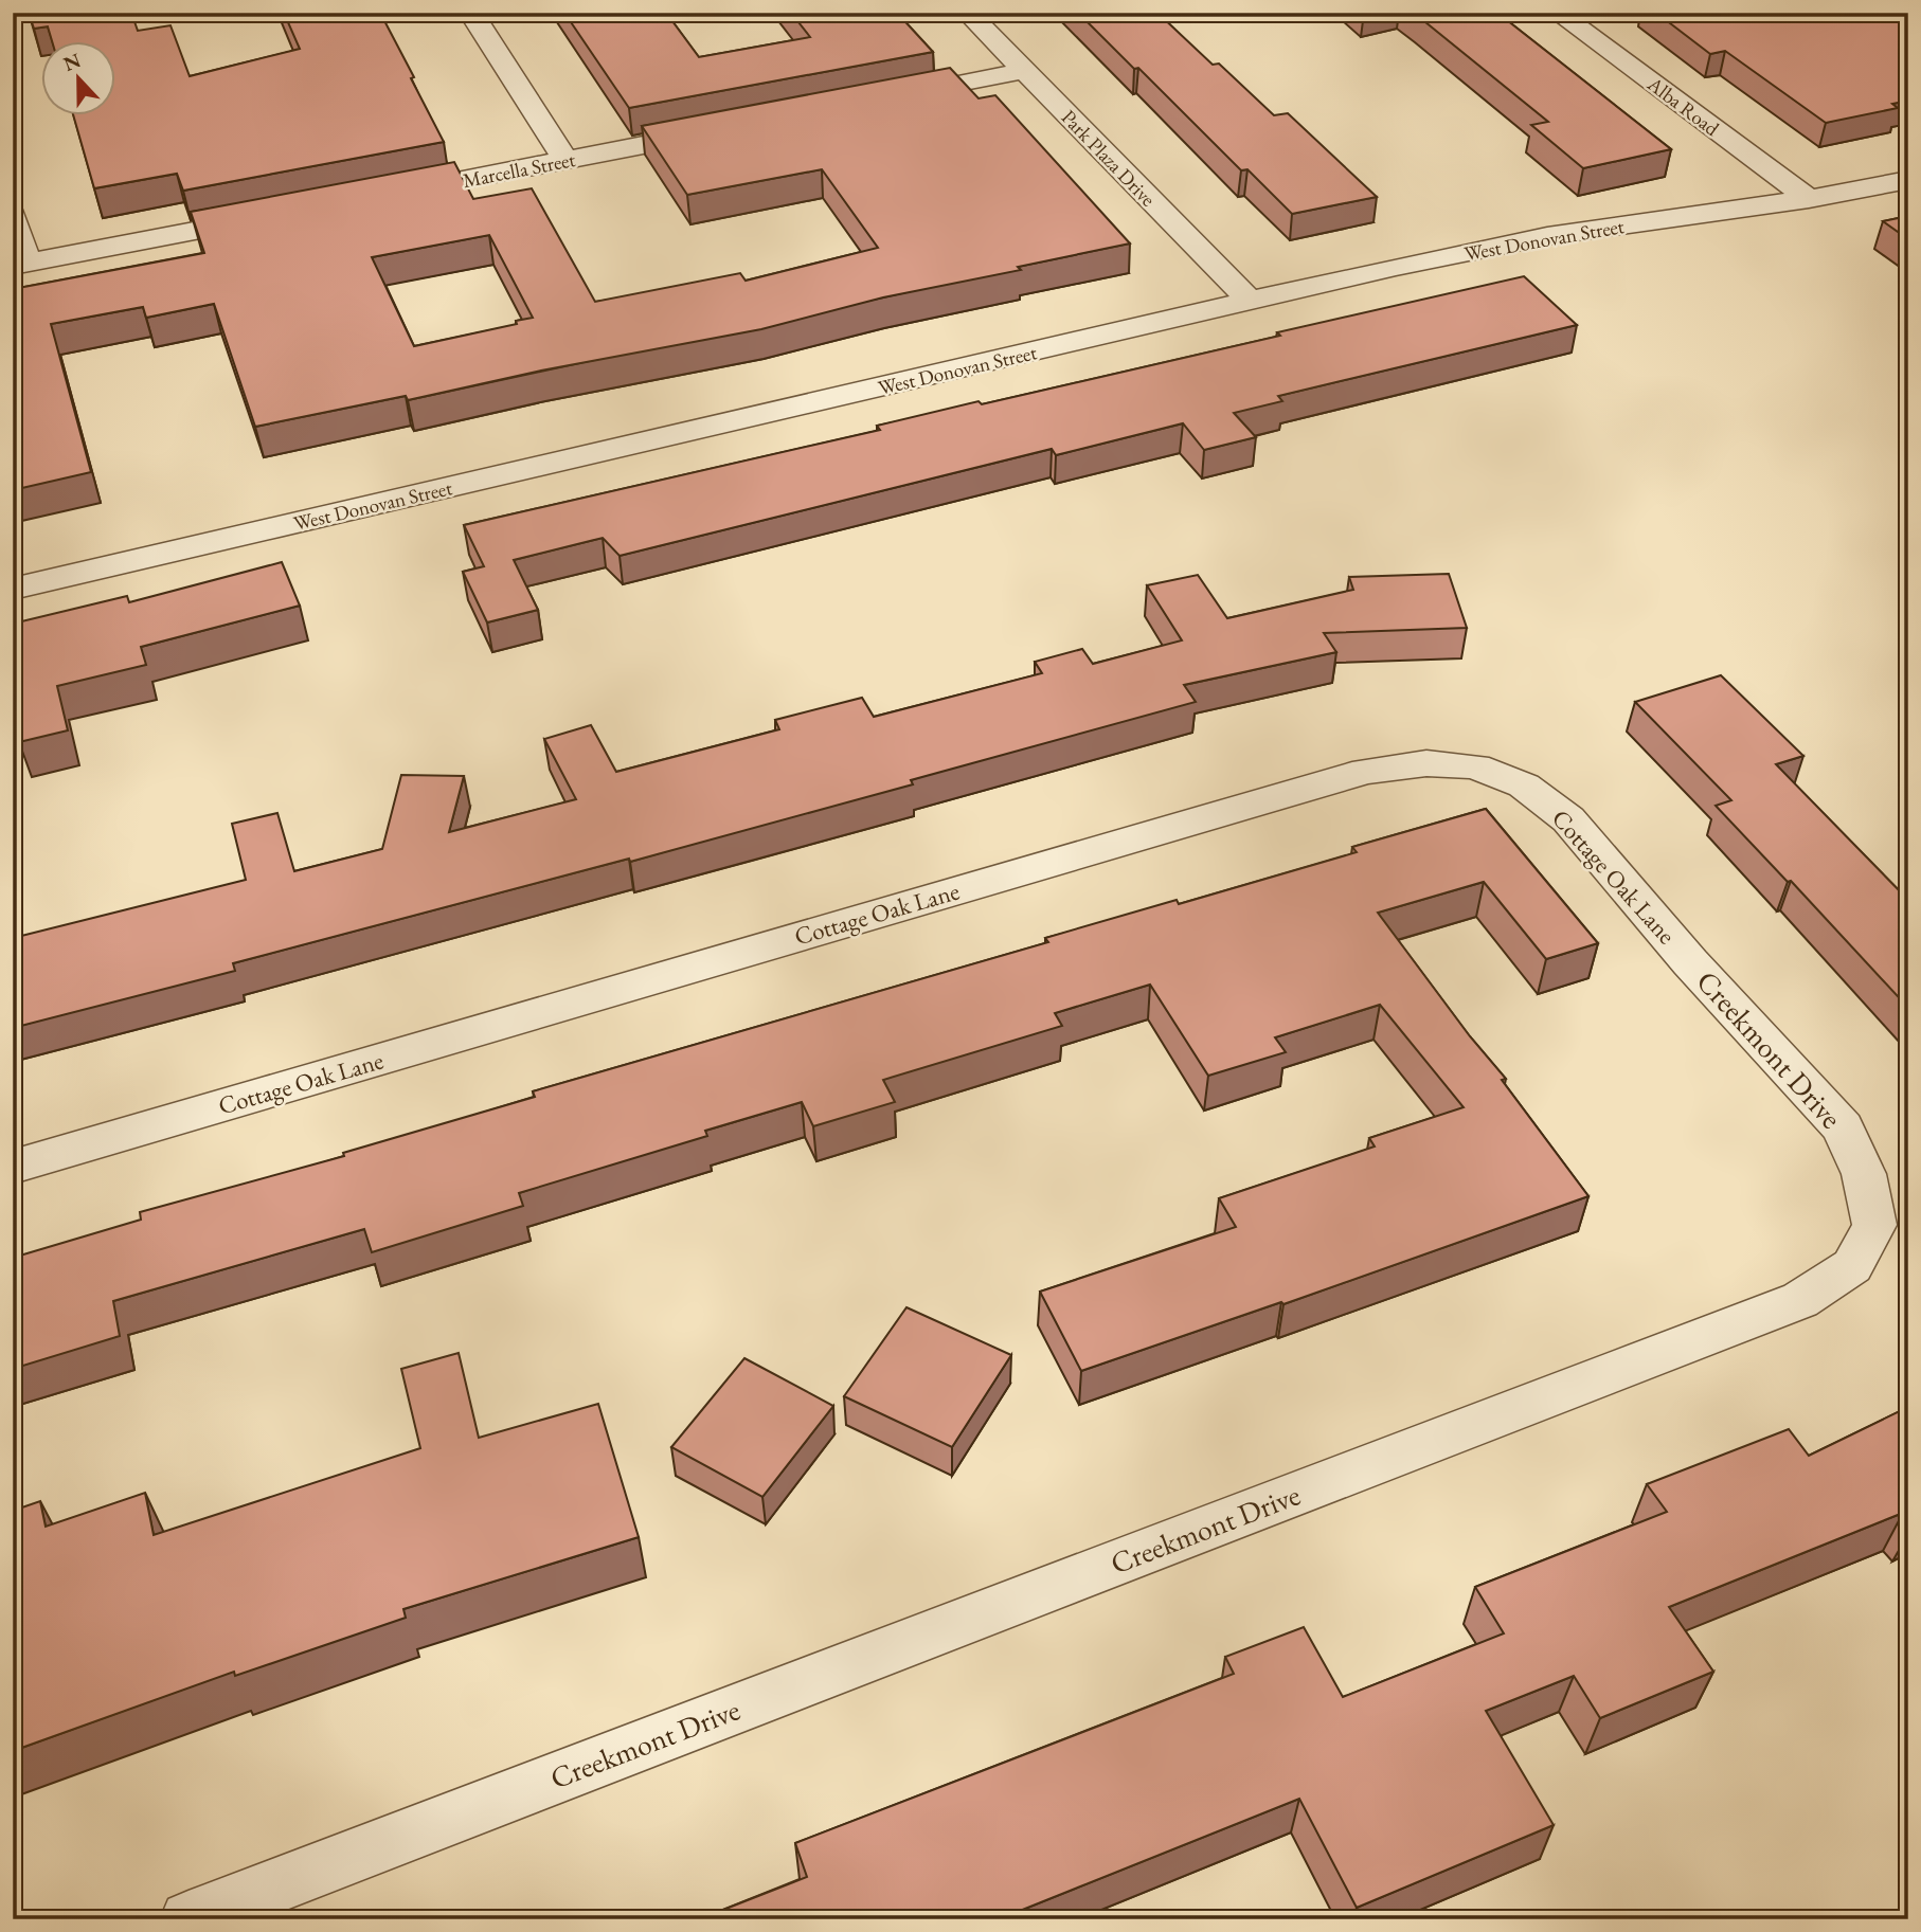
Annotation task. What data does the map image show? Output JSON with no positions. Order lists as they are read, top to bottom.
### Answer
{
  "streets": {
    "street": [
      "Alba Road",
      "Park Plaza Drive",
      "Marcella Street",
      "West Donovan Street",
      "Cottage Oak Lane",
      "Creekmont Drive"
    ]
  },
  "crossings": [
    ["Alba Road", "West Donovan Street"],
    ["Park Plaza Drive", "West Donovan Street"],
    ["Cottage Oak Lane", "Creekmont Drive"]
  ],
  "north": "top"
}
